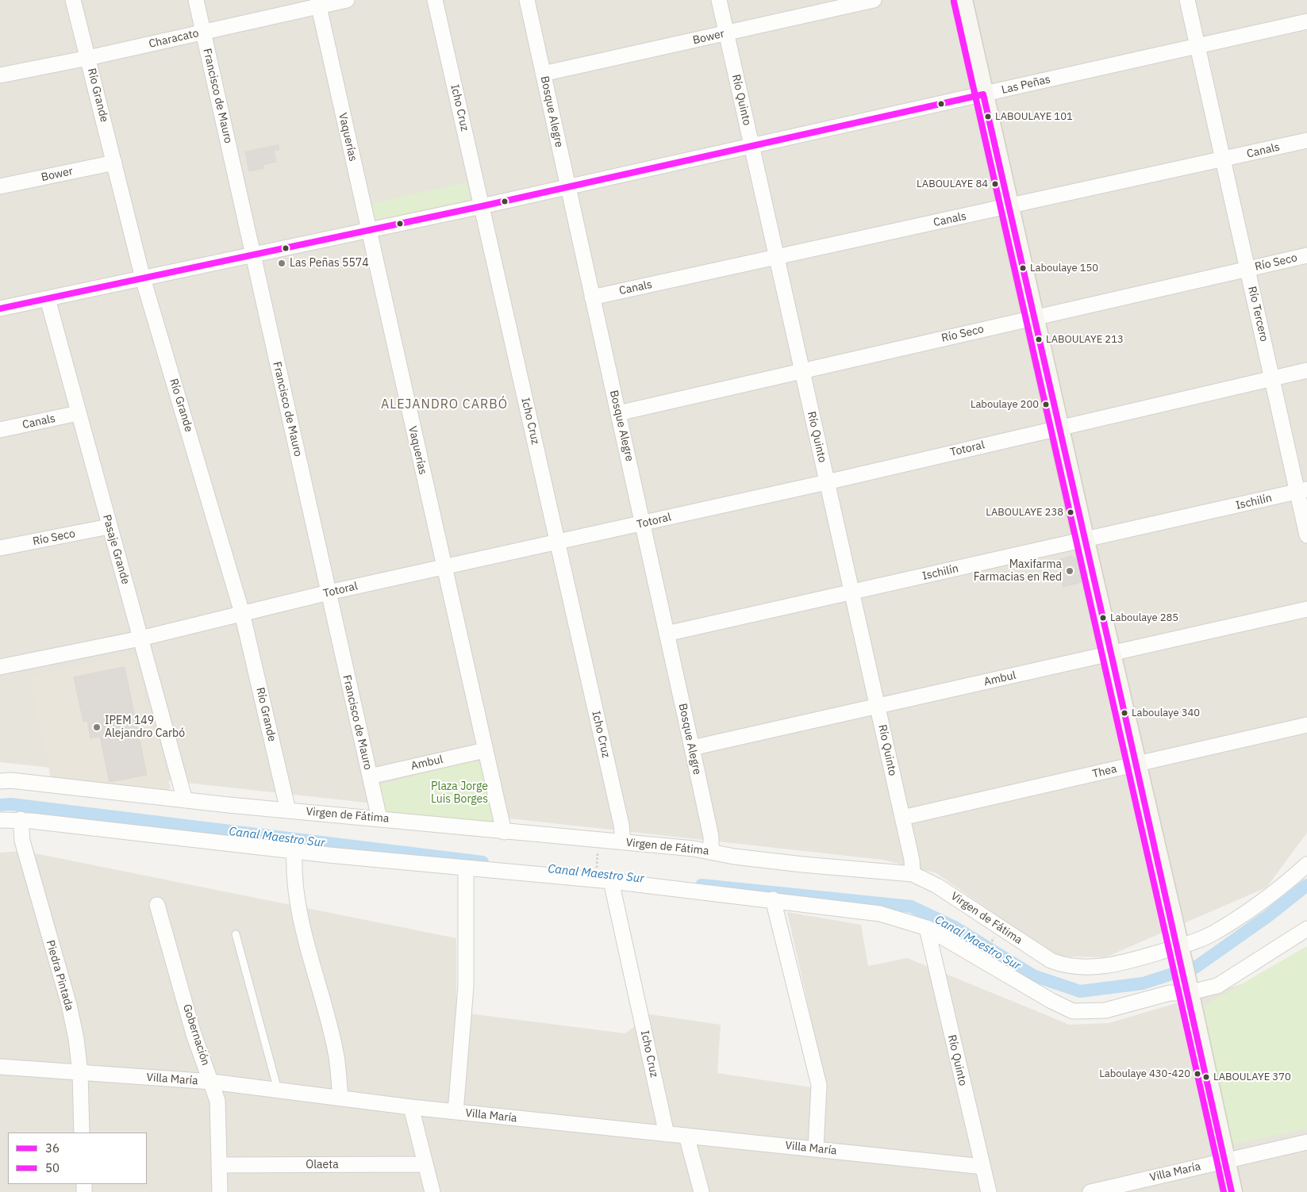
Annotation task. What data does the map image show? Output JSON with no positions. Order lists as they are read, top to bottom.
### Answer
{
  "streets": {
    "street": [
      "Bower",
      "Characato",
      "Las Peñas",
      "Río Grande",
      "Francisco de Mauro",
      "Río Quinto",
      "Icho Cruz",
      "Bosque Alegre",
      "Vaquerías",
      "Canals",
      "Río Seco",
      "Río Tercero",
      "Totoral",
      "Ischilín",
      "Pasaje Grande",
      "Ambul",
      "Thea",
      "Virgen de Fátima",
      "Piedra Pintada",
      "Gobernación",
      "Villa María",
      "Olaeta"
    ]
  },
  "crossings": [
    ["Bower", "Río Grande"],
    ["Bower", "Río Quinto"],
    ["Bower", "Bosque Alegre"],
    ["Characato", "Río Grande"],
    ["Characato", "Francisco de Mauro"],
    ["Characato", "Vaquerías"],
    ["Las Peñas", "Río Grande"],
    ["Las Peñas", "Francisco de Mauro"],
    ["Las Peñas", "Río Quinto"],
    ["Las Peñas", "Icho Cruz"],
    ["Las Peñas", "Bosque Alegre"],
    ["Las Peñas", "Vaquerías"],
    ["Las Peñas", "Río Tercero"],
    ["Las Peñas", "Pasaje Grande"],
    ["Río Grande", "Totoral"],
    ["Río Grande", "Virgen de Fátima"],
    ["Francisco de Mauro", "Totoral"],
    ["Francisco de Mauro", "Ambul"],
    ["Francisco de Mauro", "Virgen de Fátima"],
    ["Río Quinto", "Canals"],
    ["Río Quinto", "Río Seco"],
    ["Río Quinto", "Totoral"],
    ["Río Quinto", "Ischilín"],
    ["Río Quinto", "Ambul"],
    ["Río Quinto", "Thea"],
    ["Río Quinto", "Virgen de Fátima"],
    ["Río Quinto", "Villa María"],
    ["Icho Cruz", "Totoral"],
    ["Icho Cruz", "Virgen de Fátima"],
    ["Icho Cruz", "Villa María"],
    ["Bosque Alegre", "Canals"],
    ["Bosque Alegre", "Río Seco"],
    ["Bosque Alegre", "Totoral"],
    ["Bosque Alegre", "Ischilín"],
    ["Bosque Alegre", "Ambul"],
    ["Bosque Alegre", "Virgen de Fátima"],
    ["Vaquerías", "Totoral"],
    ["Vaquerías", "Ambul"],
    ["Vaquerías", "Virgen de Fátima"],
    ["Canals", "Río Tercero"],
    ["Canals", "Pasaje Grande"],
    ["Río Seco", "Río Tercero"],
    ["Río Seco", "Pasaje Grande"],
    ["Río Tercero", "Totoral"],
    ["Río Tercero", "Ischilín"],
    ["Totoral", "Pasaje Grande"],
    ["Pasaje Grande", "Virgen de Fátima"],
    ["Piedra Pintada", "Villa María"],
    ["Gobernación", "Villa María"],
    ["Gobernación", "Olaeta"]
  ],
  "districts": ["ALEJANDRO CARBÓ"],
  "water": ["Canal Maestro Sur"],
  "parks": ["Plaza Jorge Luis Borges"],
  "places": [
    "LABOULAYE 101",
    "LABOULAYE 84",
    "Las Peñas 5574",
    "Laboulaye 150",
    "LABOULAYE 213",
    "Laboulaye 200",
    "LABOULAYE 238",
    "Maxifarma Farmacias en Red",
    "Laboulaye 285",
    "Laboulaye 340",
    "IPEM 149 Alejandro Carbó",
    "Laboulaye 430-420",
    "LABOULAYE 370"
  ],
  "lines": ["transit line 50", "transit line 36"],
  "legend": ["36", "50"]
}
